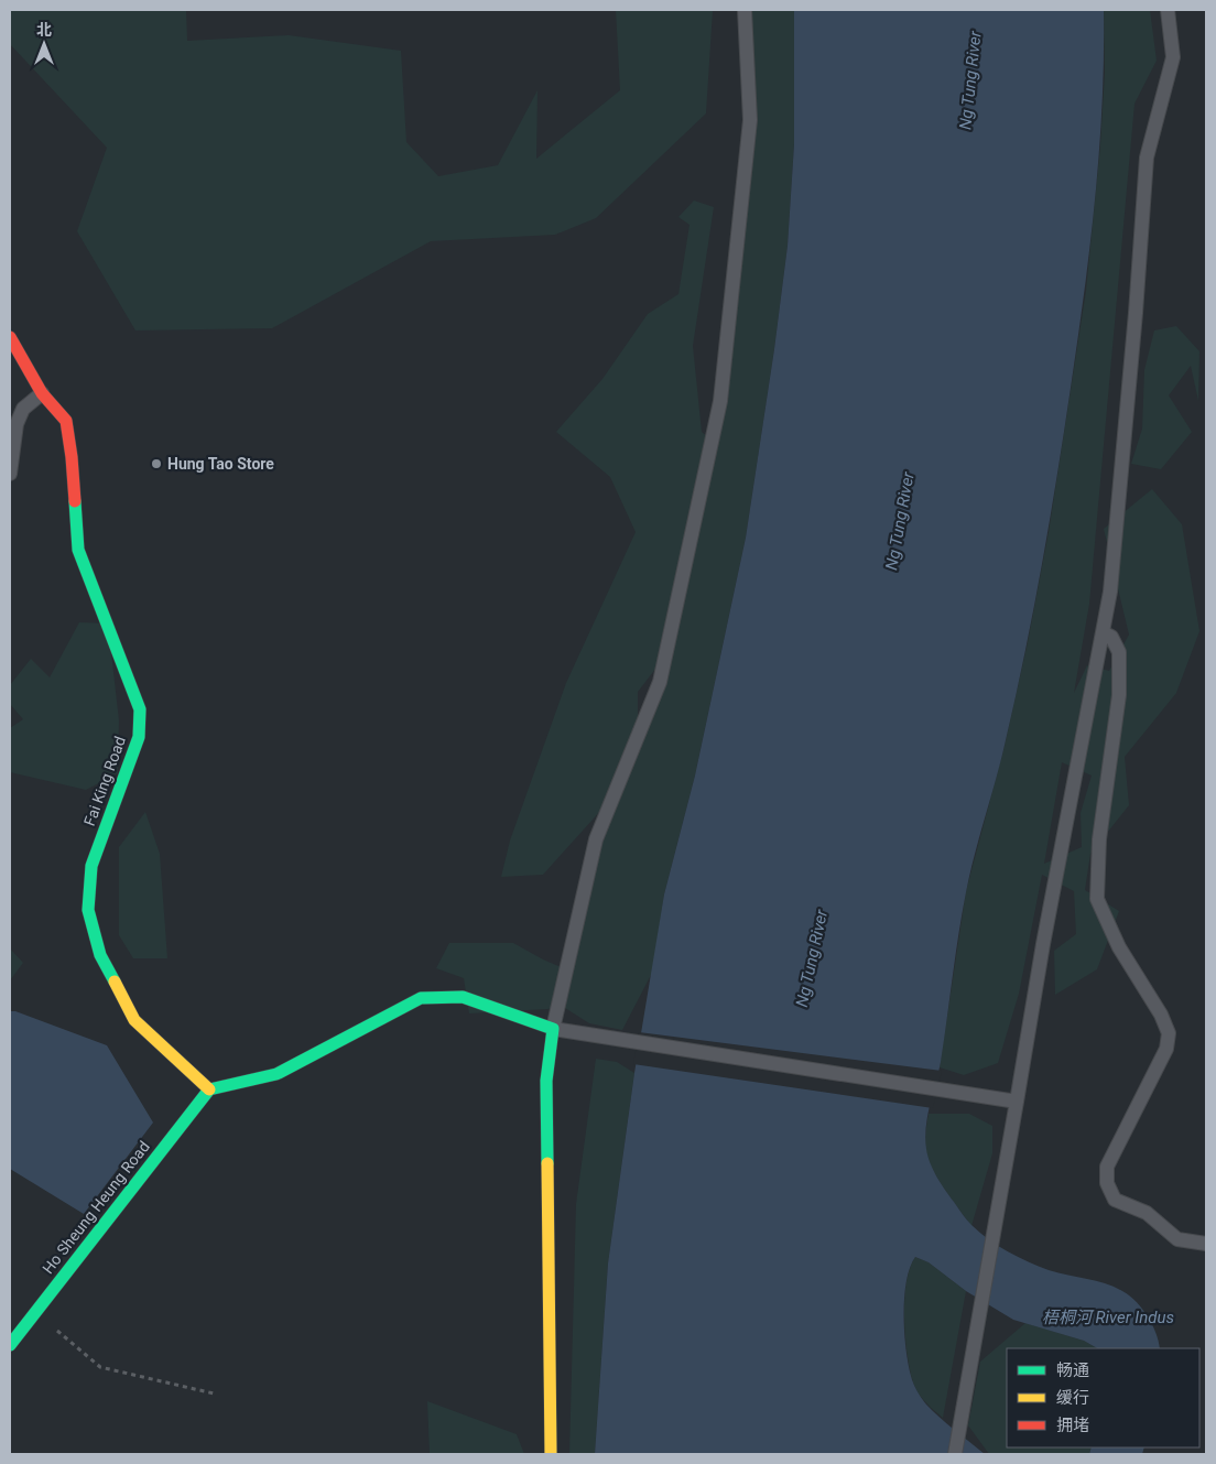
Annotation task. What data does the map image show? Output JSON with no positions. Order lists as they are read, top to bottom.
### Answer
{
  "streets": {
    "street": ["Fai King Road", "Ho Sheung Heung Road"]
  },
  "crossings": [
    ["Fai King Road", "Ho Sheung Heung Road"]
  ],
  "water": ["Ng Tung River", "梧桐河 River Indus"],
  "places": ["Hung Tao Store"],
  "legend": ["畅通", "缓行", "拥堵"],
  "north": "top"
}
